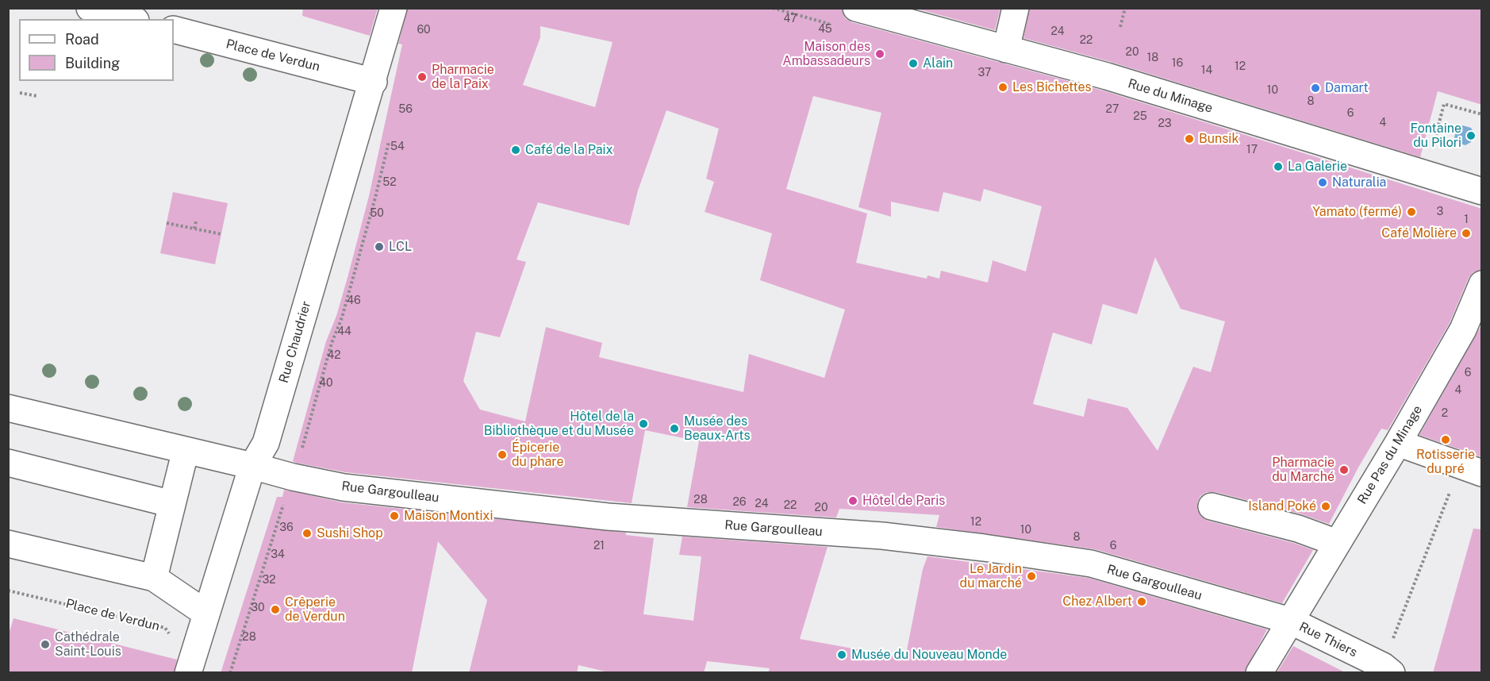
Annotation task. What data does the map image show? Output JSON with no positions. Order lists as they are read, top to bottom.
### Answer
{
  "streets": {
    "street": [
      "Place de Verdun",
      "Rue du Minage",
      "Rue Chaudrier",
      "Rue Pas du Minage",
      "Rue Gargoulleau",
      "Rue Thiers"
    ]
  },
  "crossings": [
    ["Place de Verdun", "Rue Chaudrier"],
    ["Rue Chaudrier", "Rue Gargoulleau"],
    ["Rue Pas du Minage", "Rue Gargoulleau"],
    ["Rue Pas du Minage", "Rue Thiers"],
    ["Rue Gargoulleau", "Rue Thiers"]
  ],
  "places": [
    "Maison des Ambassadeurs",
    "Alain",
    "Pharmacie de la Paix",
    "Les Bichettes",
    "Damart",
    "Fontaine du Pilori",
    "Bunsik",
    "Café de la Paix",
    "La Galerie",
    "Naturalia",
    "Yamato (fermé)",
    "Café Molière",
    "LCL",
    "Hôtel de la Bibliothèque et du Musée",
    "Musée des Beaux-Arts",
    "Rotisserie du pré",
    "Épicerie du phare",
    "Pharmacie du Marché",
    "Hôtel de Paris",
    "Island Poké",
    "Maison Montixi",
    "Sushi Shop",
    "Le Jardin du marché",
    "Chez Albert",
    "Crêperie de Verdun",
    "Cathédrale Saint-Louis",
    "Musée du Nouveau Monde"
  ],
  "house_numbers": [
    "47",
    "45",
    "60",
    "24",
    "22",
    "20",
    "18",
    "16",
    "12",
    "14",
    "37",
    "10",
    "8",
    "56",
    "27",
    "6",
    "25",
    "4",
    "23",
    "54",
    "17",
    "52",
    "3",
    "50",
    "1",
    "46",
    "44",
    "42",
    "6",
    "40",
    "4",
    "2",
    "28",
    "26",
    "24",
    "22",
    "20",
    "12",
    "36",
    "10",
    "8",
    "21",
    "6",
    "34",
    "32",
    "30",
    "28"
  ],
  "legend": ["Road", "Building"]
}
